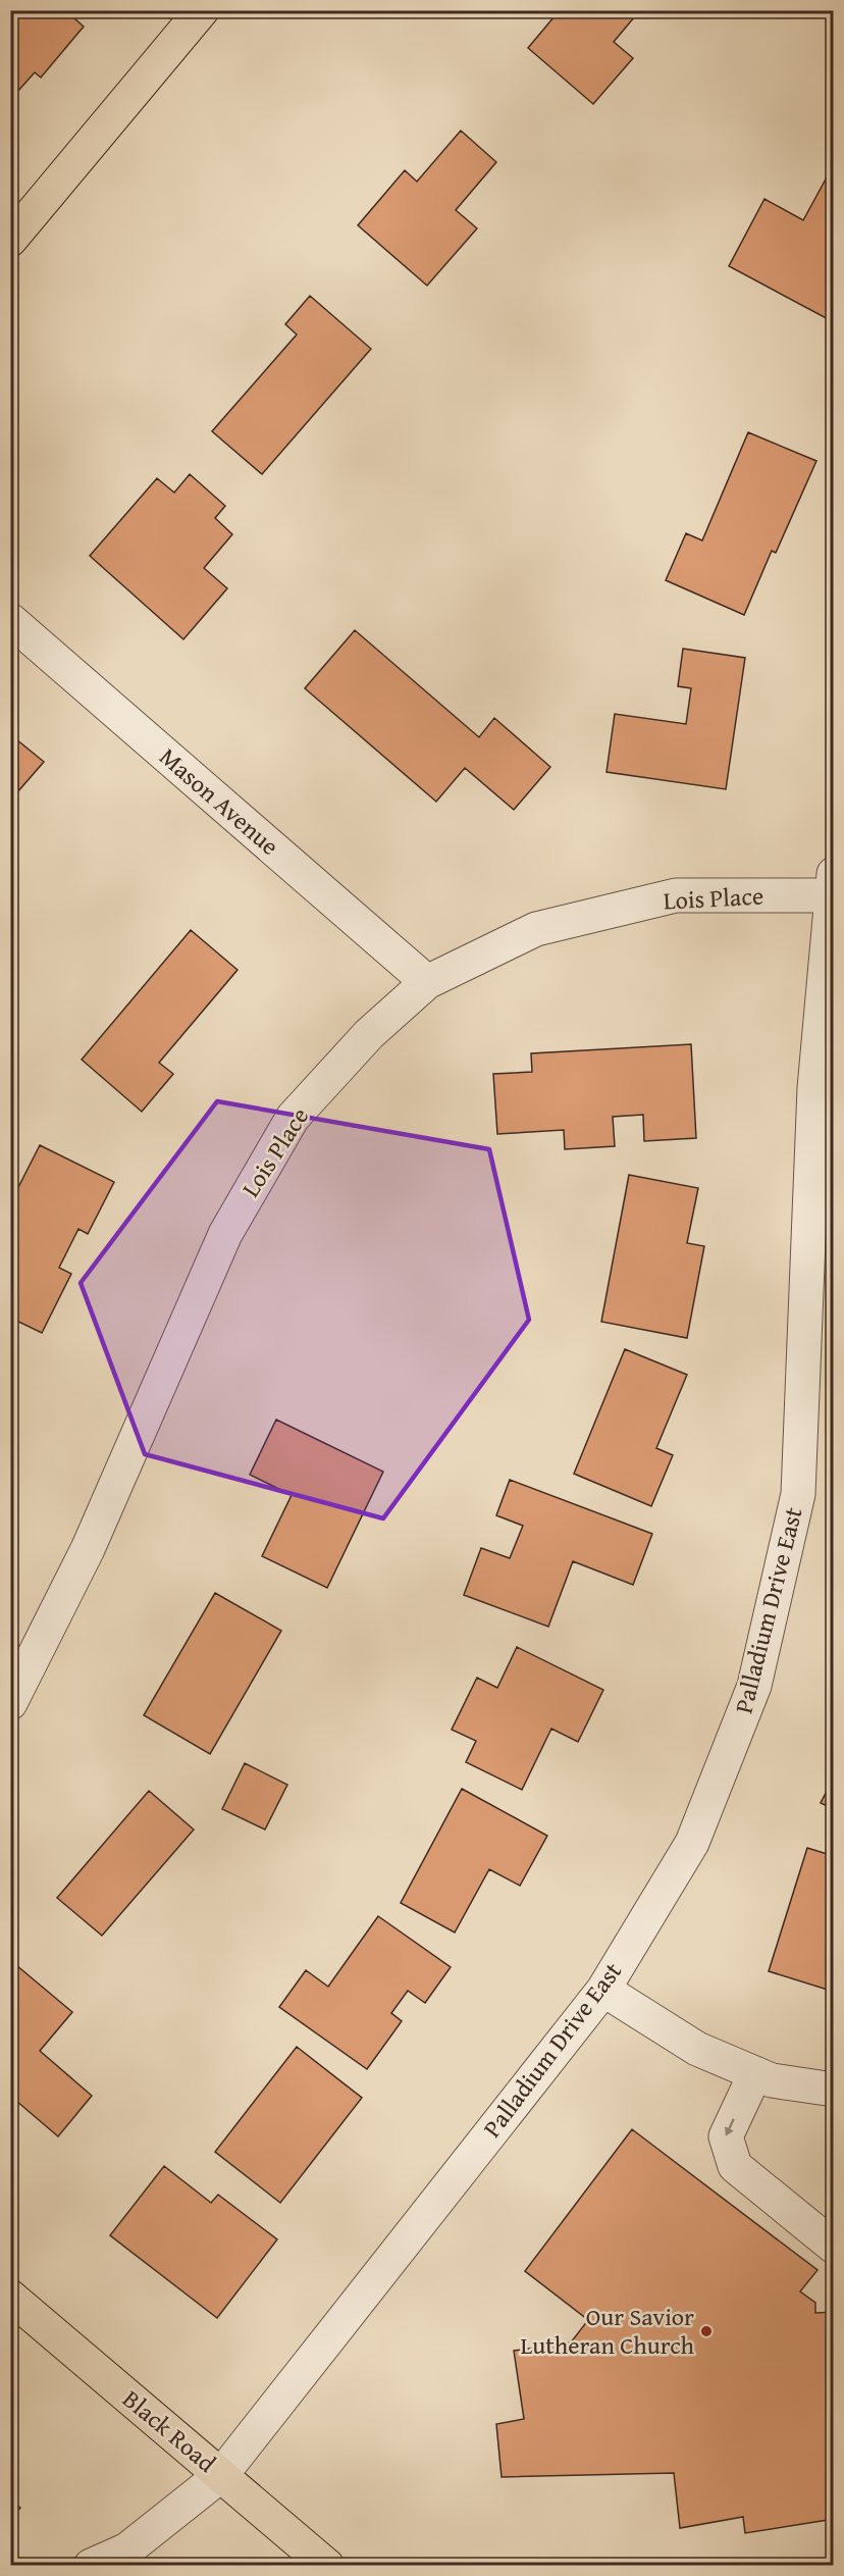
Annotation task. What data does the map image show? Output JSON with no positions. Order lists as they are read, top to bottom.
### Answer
{
  "streets": {
    "main road": ["Black Road"],
    "street": ["Mason Avenue", "Lois Place", "Palladium Drive East"]
  },
  "crossings": [
    ["Mason Avenue", "Lois Place"],
    ["Lois Place", "Palladium Drive East"],
    ["Palladium Drive East", "Black Road"]
  ],
  "places": ["Our Savior Lutheran Church"]
}
